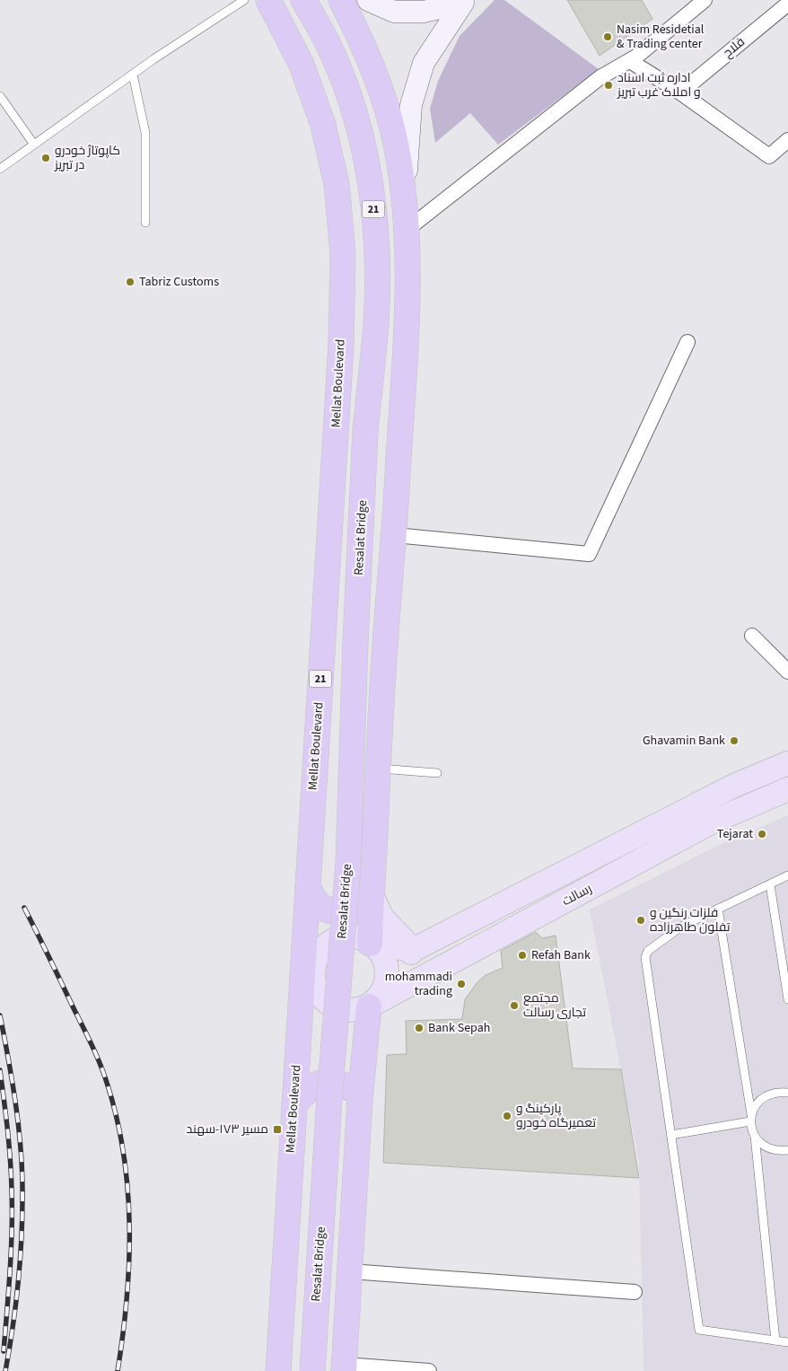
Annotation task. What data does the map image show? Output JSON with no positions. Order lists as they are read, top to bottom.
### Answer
{
  "streets": {
    "highway": ["21", "Mellat Boulevard", "Resalat Bridge"],
    "main road": ["رسالت"],
    "street": ["فلاح"]
  },
  "crossings": [
    ["Mellat Boulevard", "رسالت"]
  ],
  "places": {
    "other": [
      "Nasim Residetial & Trading center",
      "اداره ثبت اسناد و املاک غرب تبریز",
      "کاپوتاژ خودرو در تبریز",
      "Tabriz Customs",
      "Ghavamin Bank",
      "Tejarat",
      "فلزات رنگین و تفلون طاهرزاده",
      "Refah Bank",
      "mohammadi trading",
      "مجتمع تجاری رسالت",
      "Bank Sepah",
      "پارکینگ و تعمیرگاه خودرو"
    ],
    "transit": ["مسیر ۱۷۳-سهند"]
  }
}
